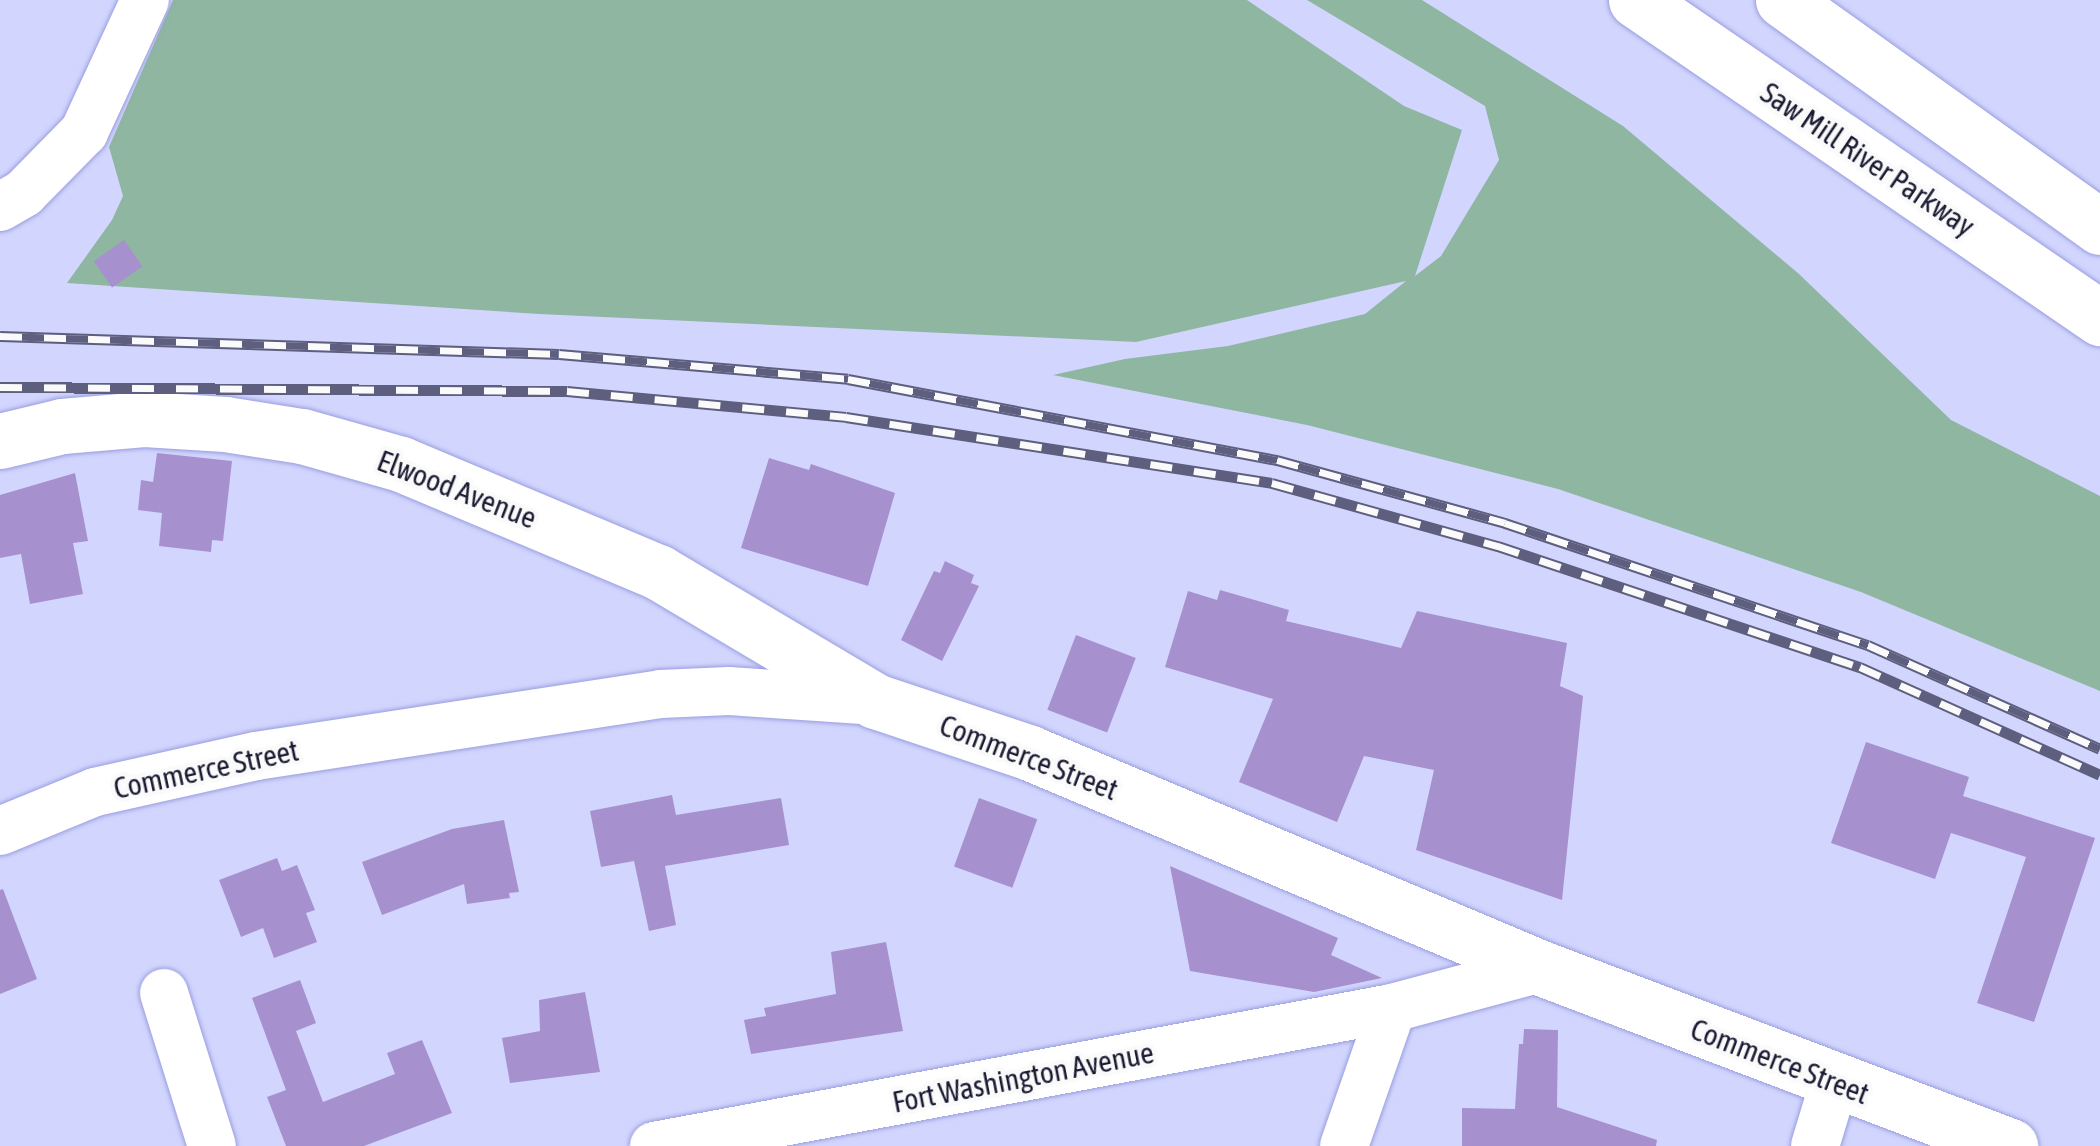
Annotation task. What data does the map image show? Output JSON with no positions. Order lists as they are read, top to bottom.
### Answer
{
  "streets": {
    "main road": ["Saw Mill River Parkway", "Elwood Avenue", "Commerce Street"],
    "street": ["Fort Washington Avenue"]
  },
  "crossings": [
    ["Elwood Avenue", "Commerce Street"],
    ["Commerce Street", "Fort Washington Avenue"]
  ]
}
